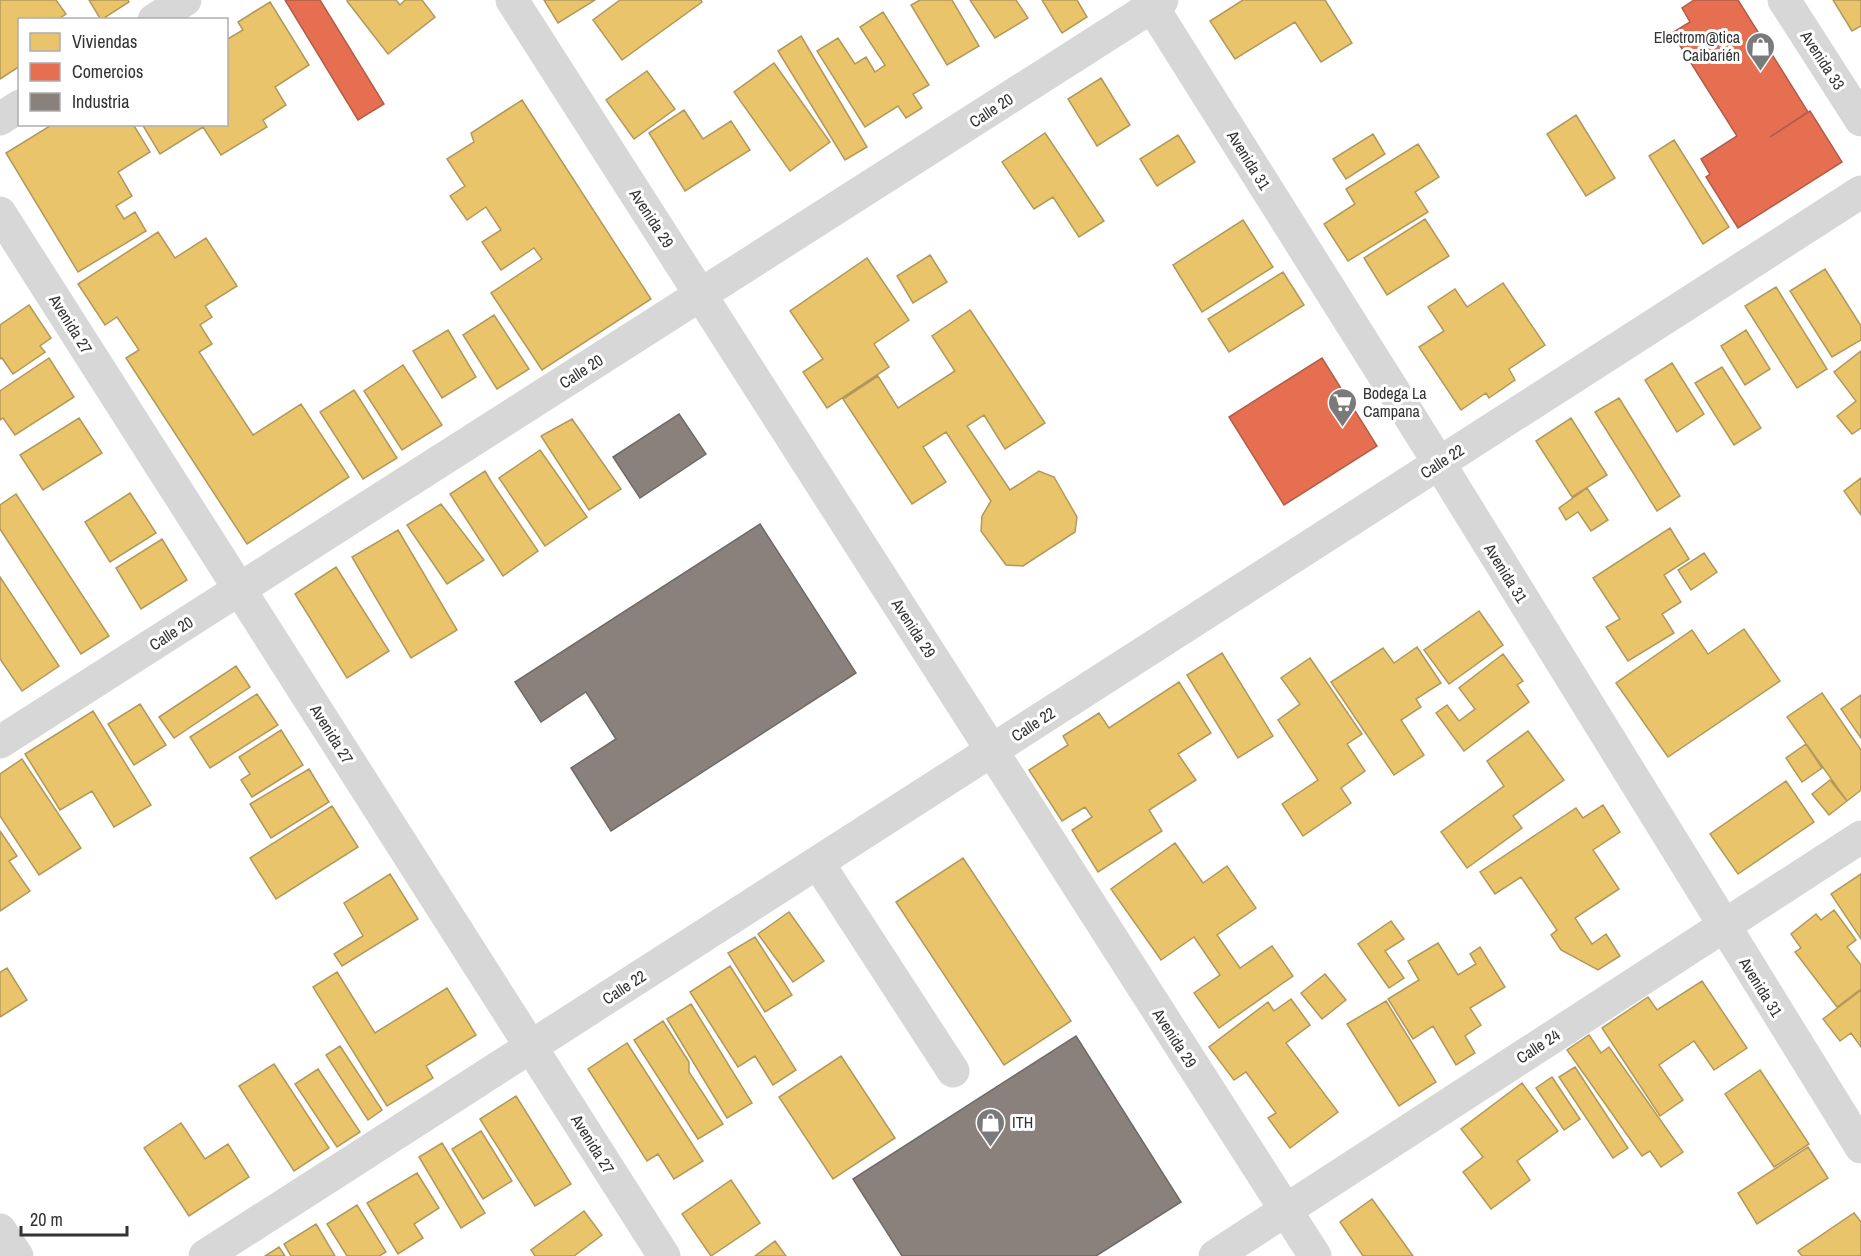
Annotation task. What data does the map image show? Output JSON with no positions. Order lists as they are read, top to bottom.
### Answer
{
  "streets": {
    "street": [
      "Avenida 33",
      "Calle 20",
      "Avenida 31",
      "Avenida 29",
      "Avenida 27",
      "Calle 22",
      "Calle 24"
    ]
  },
  "crossings": [
    ["Calle 20", "Avenida 31"],
    ["Calle 20", "Avenida 29"],
    ["Calle 20", "Avenida 27"],
    ["Avenida 31", "Calle 22"],
    ["Avenida 31", "Calle 24"],
    ["Avenida 29", "Calle 22"],
    ["Avenida 29", "Calle 24"],
    ["Avenida 27", "Calle 22"]
  ],
  "places": {
    "shop": ["Electrom@tica Caibarién", "ITH"],
    "supermarket": ["Bodega La Campana"]
  },
  "legend": ["Viviendas", "Comercios", "Industria"],
  "scale_bar": "20 m"
}
